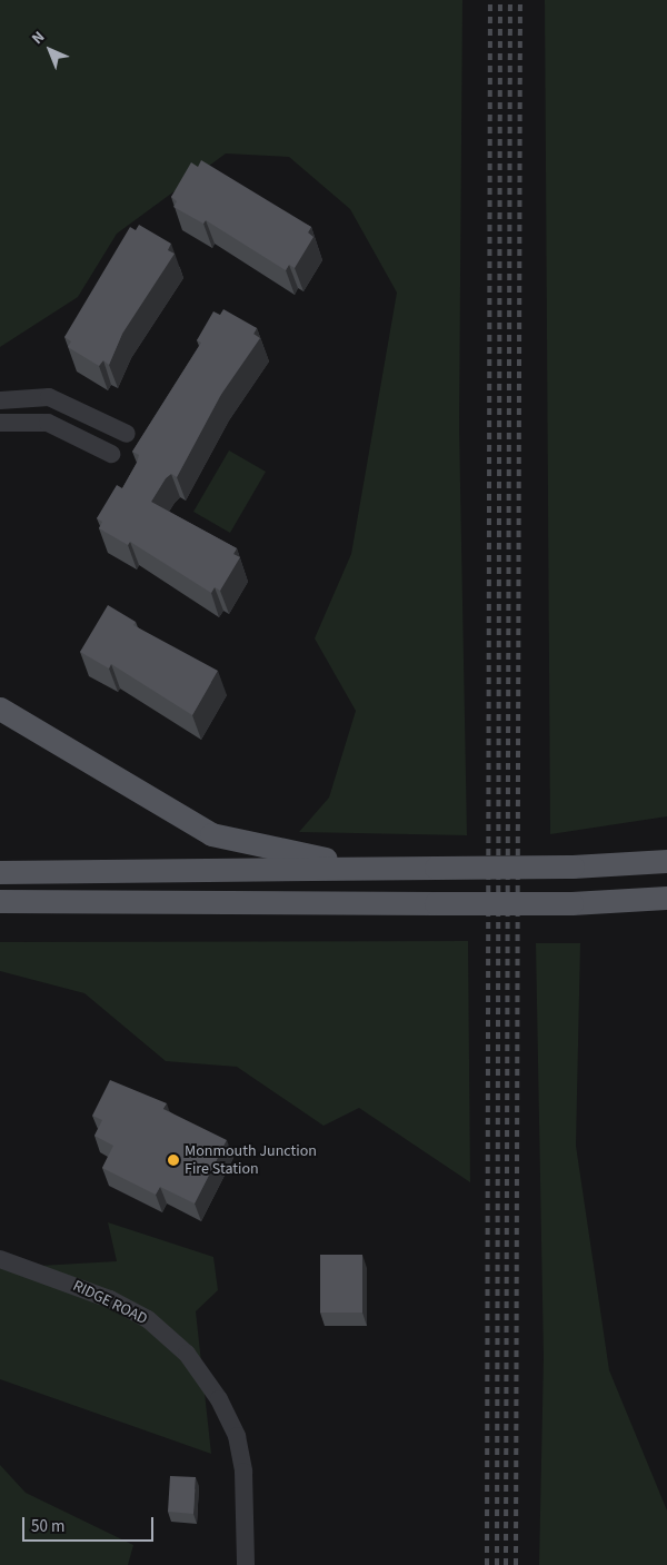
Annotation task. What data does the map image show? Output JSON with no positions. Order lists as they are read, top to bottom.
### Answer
{
  "streets": {
    "street": ["RIDGE ROAD"]
  },
  "places": ["Monmouth Junction Fire Station"],
  "scale_bar": "50 m",
  "north": "top left"
}
